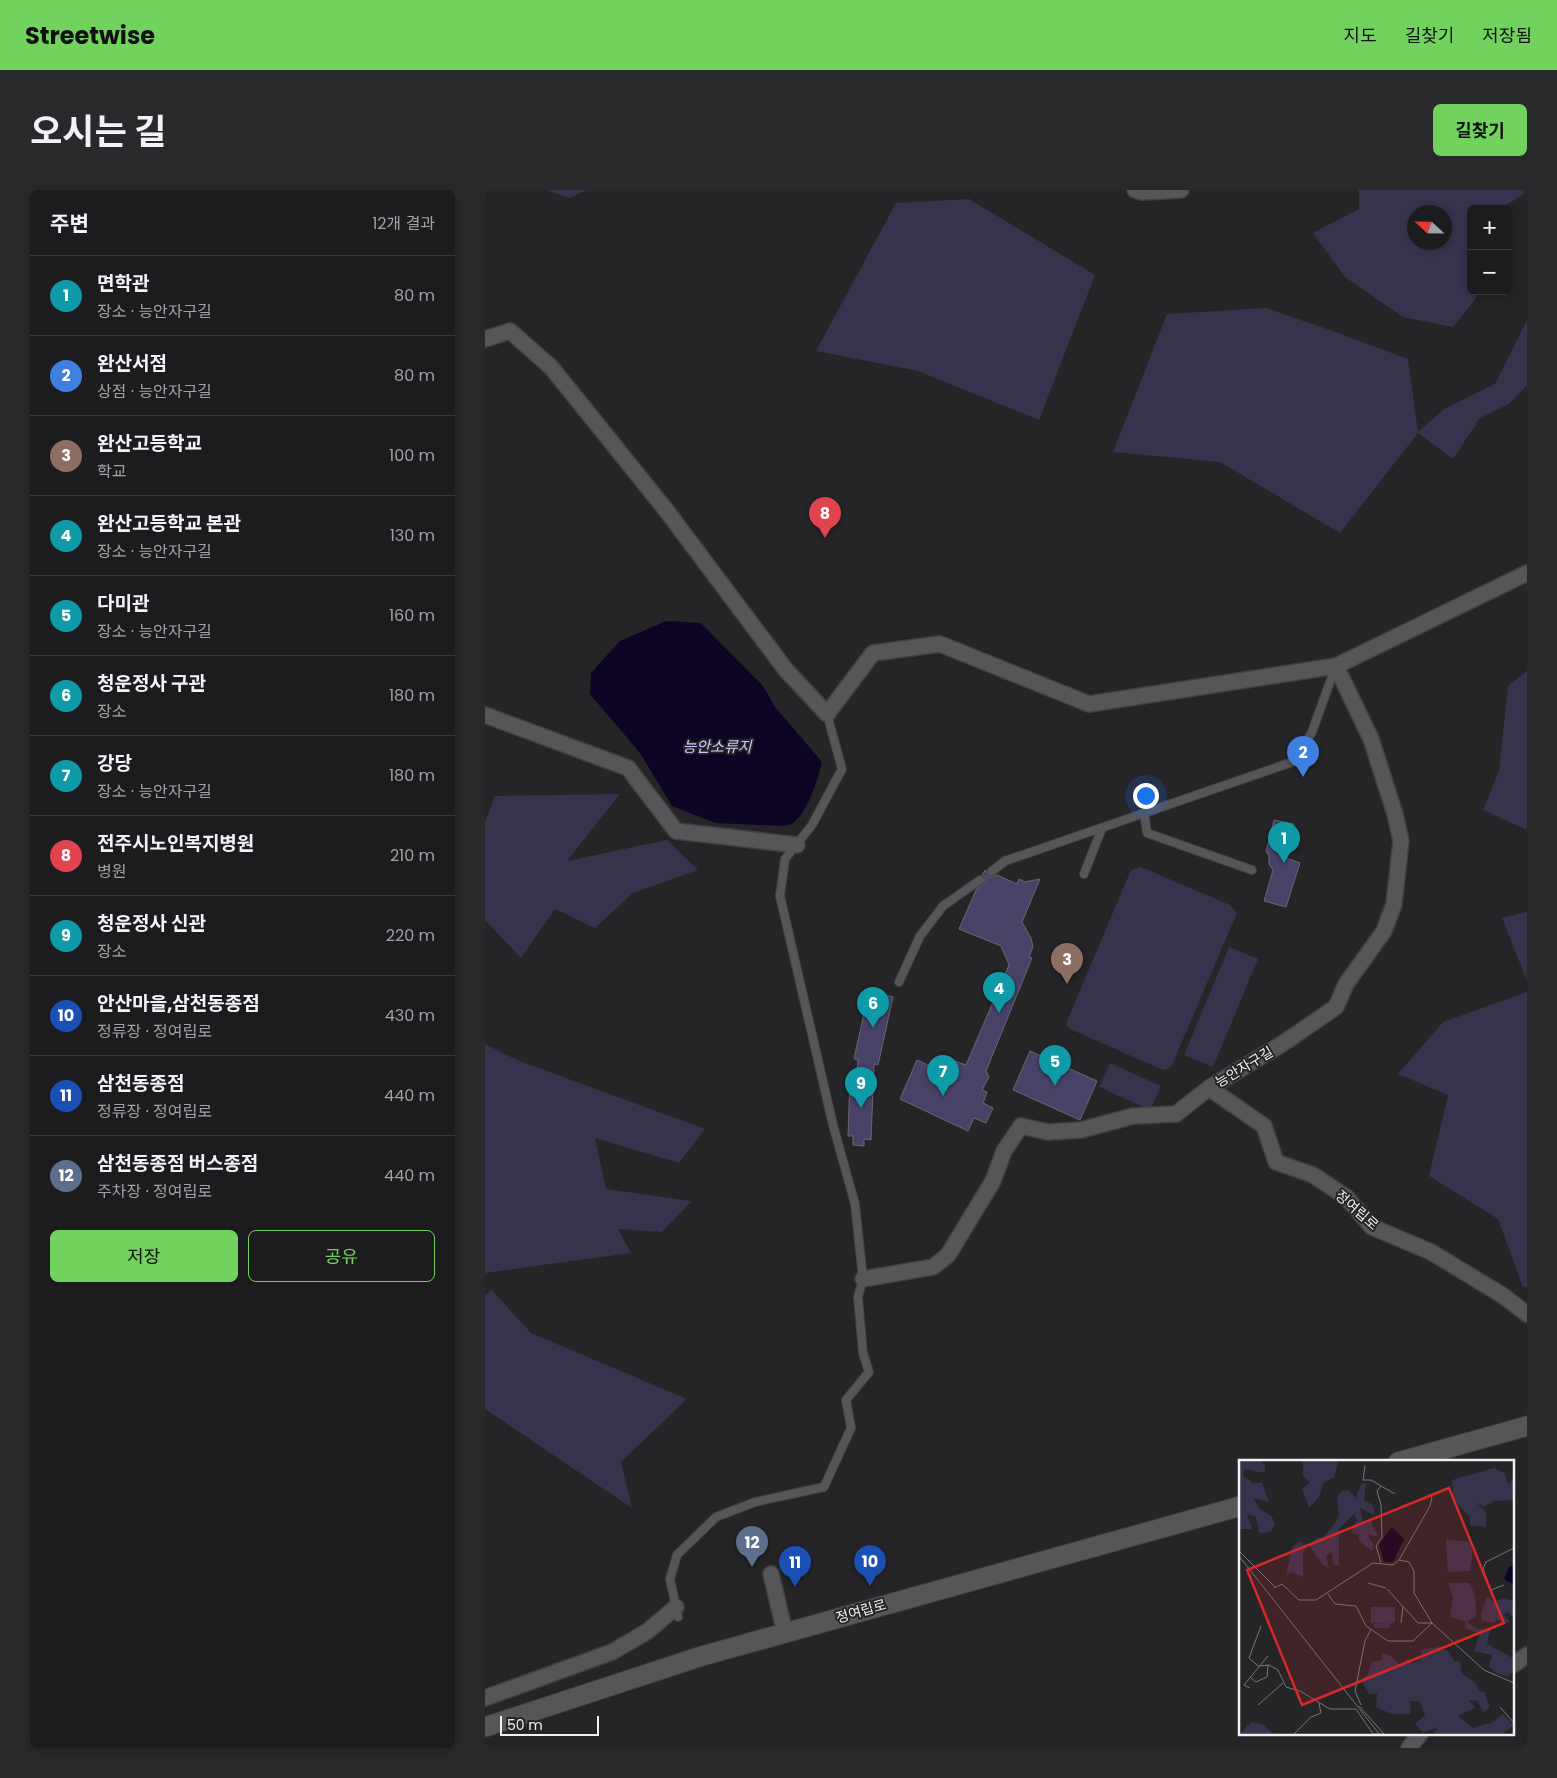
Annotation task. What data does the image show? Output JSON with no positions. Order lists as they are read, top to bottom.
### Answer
{
  "streets": {
    "street": ["능안자구길", "정여립로"]
  },
  "crossings": [
    ["능안자구길", "정여립로"]
  ],
  "water": ["능안소류지"],
  "scale_bar": "50 m",
  "north": "left",
  "page": {
    "header": "Streetwise",
    "nav": ["지도", "길찾기", "저장됨"],
    "title": "오시는 길",
    "buttons": [
      "길찾기",
      ["저장", "공유"]
    ],
    "heading": ["주변", "12개 결과"],
    "map_buttons": ["+", "−"],
    "list": [
      {
        "mark": "1",
        "name": "면학관",
        "note": "장소 · 능안자구길",
        "value": "80 m"
      },
      {
        "mark": "2",
        "name": "완산서점",
        "note": "상점 · 능안자구길",
        "value": "80 m"
      },
      {
        "mark": "3",
        "name": "완산고등학교",
        "note": "학교",
        "value": "100 m"
      },
      {
        "mark": "4",
        "name": "완산고등학교 본관",
        "note": "장소 · 능안자구길",
        "value": "130 m"
      },
      {
        "mark": "5",
        "name": "다미관",
        "note": "장소 · 능안자구길",
        "value": "160 m"
      },
      {
        "mark": "6",
        "name": "청운정사 구관",
        "note": "장소",
        "value": "180 m"
      },
      {
        "mark": "7",
        "name": "강당",
        "note": "장소 · 능안자구길",
        "value": "180 m"
      },
      {
        "mark": "8",
        "name": "전주시노인복지병원",
        "note": "병원",
        "value": "210 m"
      },
      {
        "mark": "9",
        "name": "청운정사 신관",
        "note": "장소",
        "value": "220 m"
      },
      {
        "mark": "10",
        "name": "안산마을,삼천동종점",
        "note": "정류장 · 정여립로",
        "value": "430 m"
      },
      {
        "mark": "11",
        "name": "삼천동종점",
        "note": "정류장 · 정여립로",
        "value": "440 m"
      },
      {
        "mark": "12",
        "name": "삼천동종점 버스종점",
        "note": "주차장 · 정여립로",
        "value": "440 m"
      }
    ],
    "pins": [
      "8",
      "2",
      "1",
      "3",
      "4",
      "6",
      "5",
      "7",
      "9",
      "12",
      "10",
      "11"
    ],
    "scale": "50 m"
  }
}
